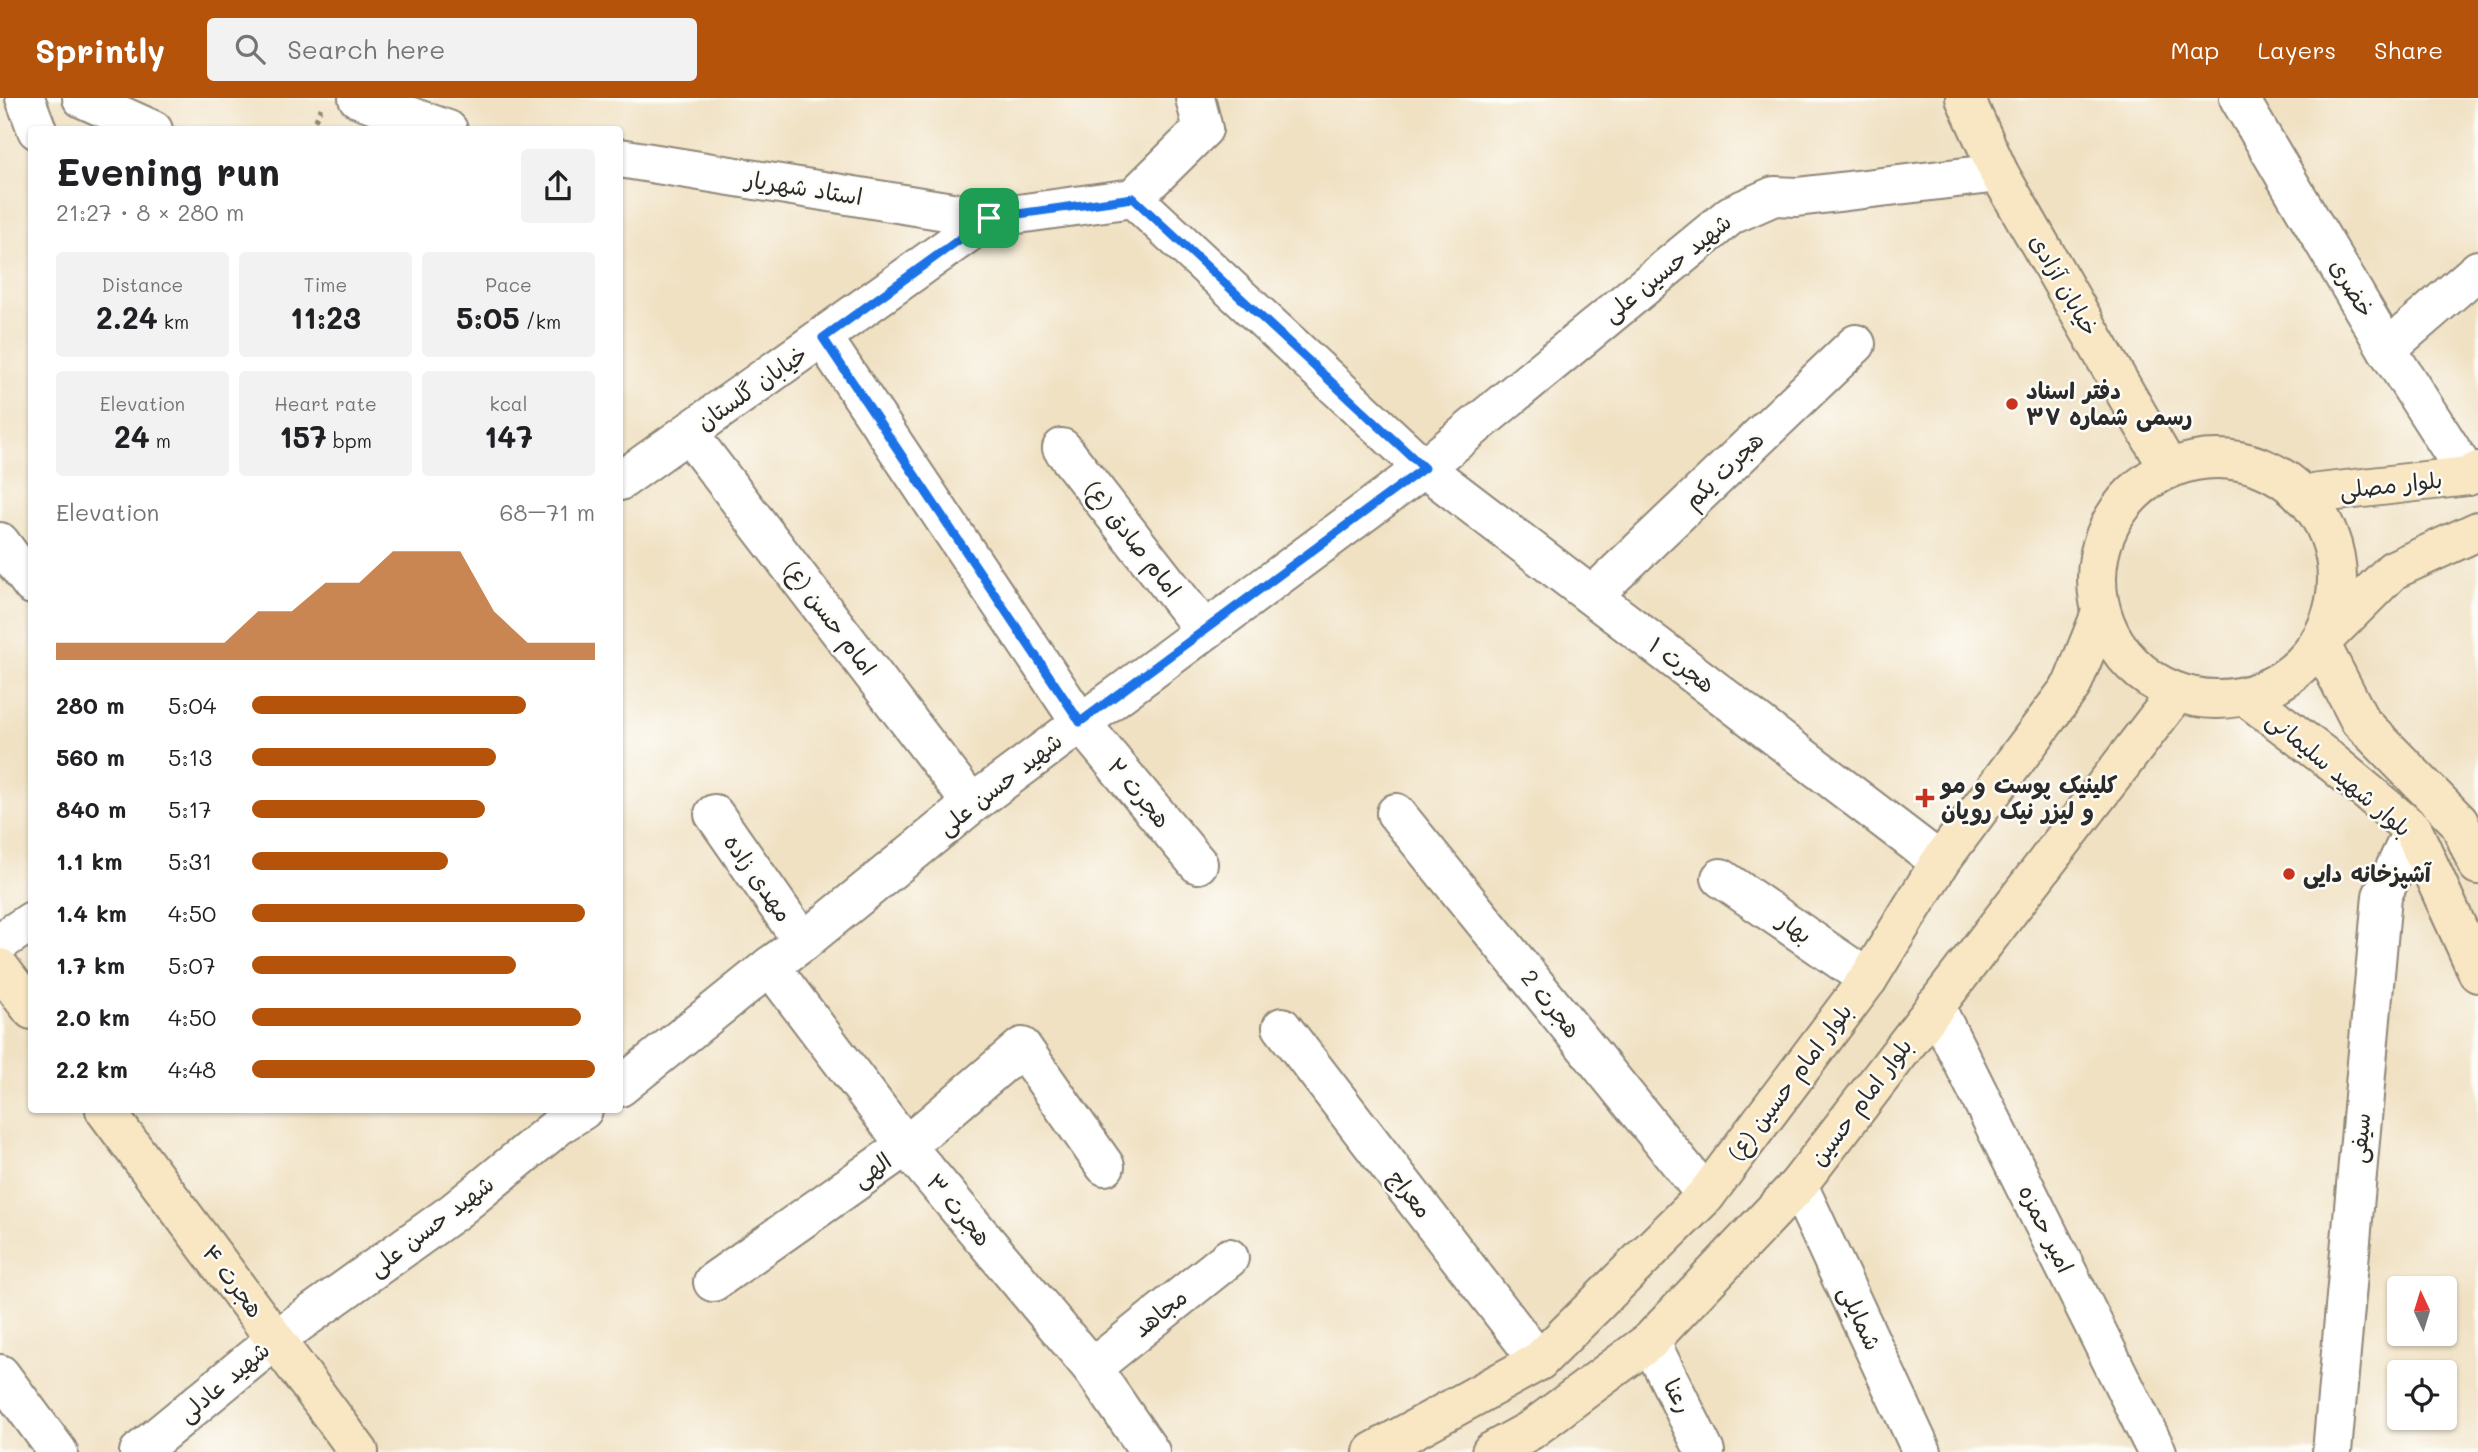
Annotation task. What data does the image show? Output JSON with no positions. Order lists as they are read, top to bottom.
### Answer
{
  "streets": {
    "main road": [
      "خیابان آزادی",
      "بلوار مصلی",
      "بلوار شهید سلیمانی",
      "بلوار امام حسین (ع)",
      "بلوار امام حسین",
      "هجرت ۴"
    ],
    "street": [
      "استاد شهریار",
      "شهید حسین علی",
      "خضری",
      "خیابان گلستان",
      "هجرت یکم",
      "امام صادق (ع)",
      "امام حسن (ع)",
      "هجرت ۱",
      "شهید حسن علی",
      "هجرت ۲",
      "مهدی زاده",
      "بهار",
      "هجرت 2",
      "سیفی",
      "الهی",
      "معراج",
      "هجرت ۳",
      "امیر حمزه",
      "مجاهد",
      "شمایلی",
      "شهید عادلی",
      "رعنا"
    ]
  },
  "crossings": [
    ["استاد شهریار", "خیابان گلستان"],
    ["شهید حسین علی", "خیابان آزادی"],
    ["شهید حسین علی", "هجرت ۱"],
    ["شهید حسین علی", "شهید حسن علی"],
    ["خیابان آزادی", "بلوار مصلی"],
    ["خیابان آزادی", "بلوار شهید سلیمانی"],
    ["خیابان آزادی", "بلوار امام حسین (ع)"],
    ["خیابان آزادی", "بلوار امام حسین"],
    ["خضری", "بلوار مصلی"],
    ["خیابان گلستان", "امام حسن (ع)"],
    ["خیابان گلستان", "هجرت ۲"],
    ["هجرت یکم", "هجرت ۱"],
    ["بلوار مصلی", "بلوار شهید سلیمانی"],
    ["بلوار مصلی", "بلوار امام حسین (ع)"],
    ["بلوار مصلی", "بلوار امام حسین"],
    ["امام صادق (ع)", "شهید حسن علی"],
    ["امام حسن (ع)", "شهید حسن علی"],
    ["هجرت ۱", "شهید حسن علی"],
    ["هجرت ۱", "بلوار امام حسین (ع)"],
    ["بلوار شهید سلیمانی", "بلوار امام حسین (ع)"],
    ["بلوار شهید سلیمانی", "بلوار امام حسین"],
    ["بلوار شهید سلیمانی", "سیفی"],
    ["شهید حسن علی", "هجرت ۲"],
    ["شهید حسن علی", "مهدی زاده"],
    ["شهید حسن علی", "هجرت ۳"],
    ["شهید حسن علی", "هجرت ۴"],
    ["شهید حسن علی", "شهید عادلی"],
    ["بهار", "بلوار امام حسین (ع)"],
    ["هجرت 2", "بلوار امام حسین (ع)"],
    ["بلوار امام حسین (ع)", "بلوار امام حسین"],
    ["بلوار امام حسین (ع)", "معراج"],
    ["بلوار امام حسین", "امیر حمزه"],
    ["بلوار امام حسین", "شمایلی"],
    ["بلوار امام حسین", "رعنا"],
    ["الهی", "هجرت ۳"],
    ["هجرت ۳", "مجاهد"],
    ["هجرت ۴", "شهید عادلی"]
  ],
  "places": {
    "other": ["دفتر اسناد رسمی شماره ۳۷", "آشپزخانه دایی"],
    "health": ["کلینیک پوست و مو و لیزر نیک رویان"]
  },
  "north": "top",
  "page": {
    "header": "Sprintly",
    "search": "Search here",
    "nav": ["Map", "Layers", "Share"],
    "heading": ["Evening run", "21:27 · 8 × 280 m"],
    "stats": [
      ["Distance", "2.24 km"],
      ["Time", "11:23"],
      ["Pace", "5:05 /km"],
      ["Elevation", "24 m"],
      ["Heart rate", "157 bpm"],
      ["kcal", "147"]
    ],
    "chart": ["Elevation", "68–71 m"],
    "list": [
      {
        "name": "280 m",
        "note": "5:04"
      },
      {
        "name": "560 m",
        "note": "5:13"
      },
      {
        "name": "840 m",
        "note": "5:17"
      },
      {
        "name": "1.1 km",
        "note": "5:31"
      },
      {
        "name": "1.4 km",
        "note": "4:50"
      },
      {
        "name": "1.7 km",
        "note": "5:07"
      },
      {
        "name": "2.0 km",
        "note": "4:50"
      },
      {
        "name": "2.2 km",
        "note": "4:48"
      }
    ]
  }
}
